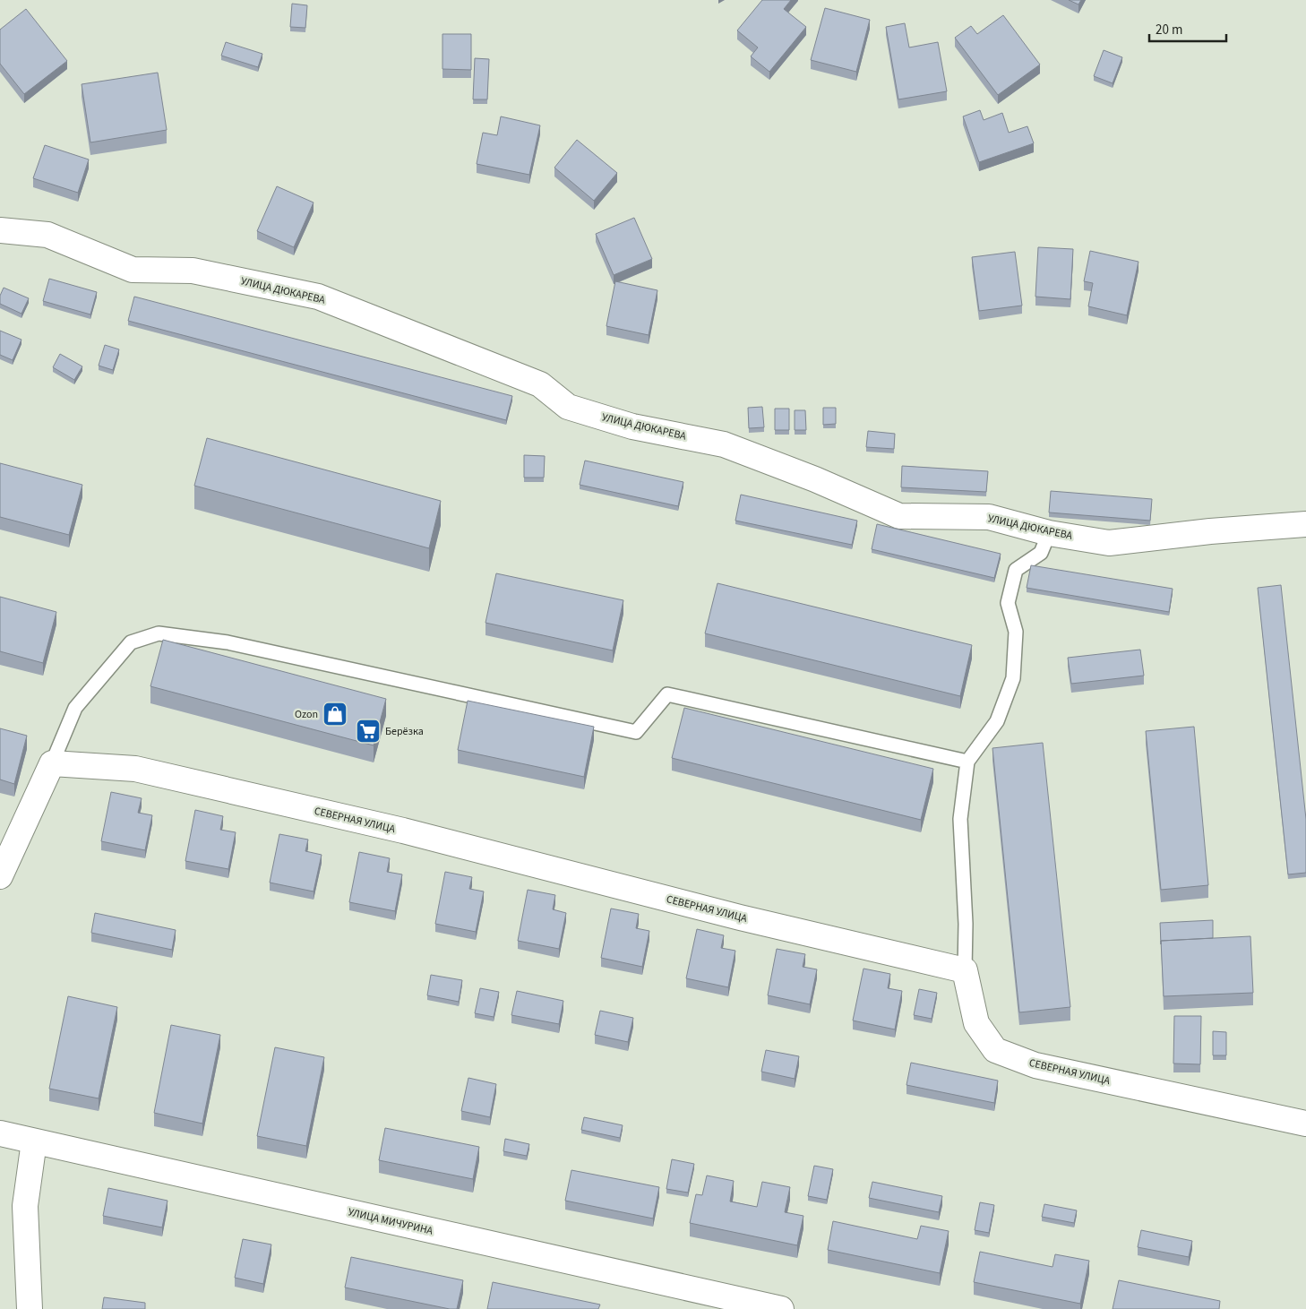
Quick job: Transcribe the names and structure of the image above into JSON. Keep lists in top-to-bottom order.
{
  "streets": {
    "street": ["УЛИЦА ДЮКАРЕВА", "СЕВЕРНАЯ УЛИЦА", "УЛИЦА МИЧУРИНА"]
  },
  "places": {
    "shop": ["Ozon"],
    "supermarket": ["Берёзка"]
  },
  "scale_bar": "20 m"
}
